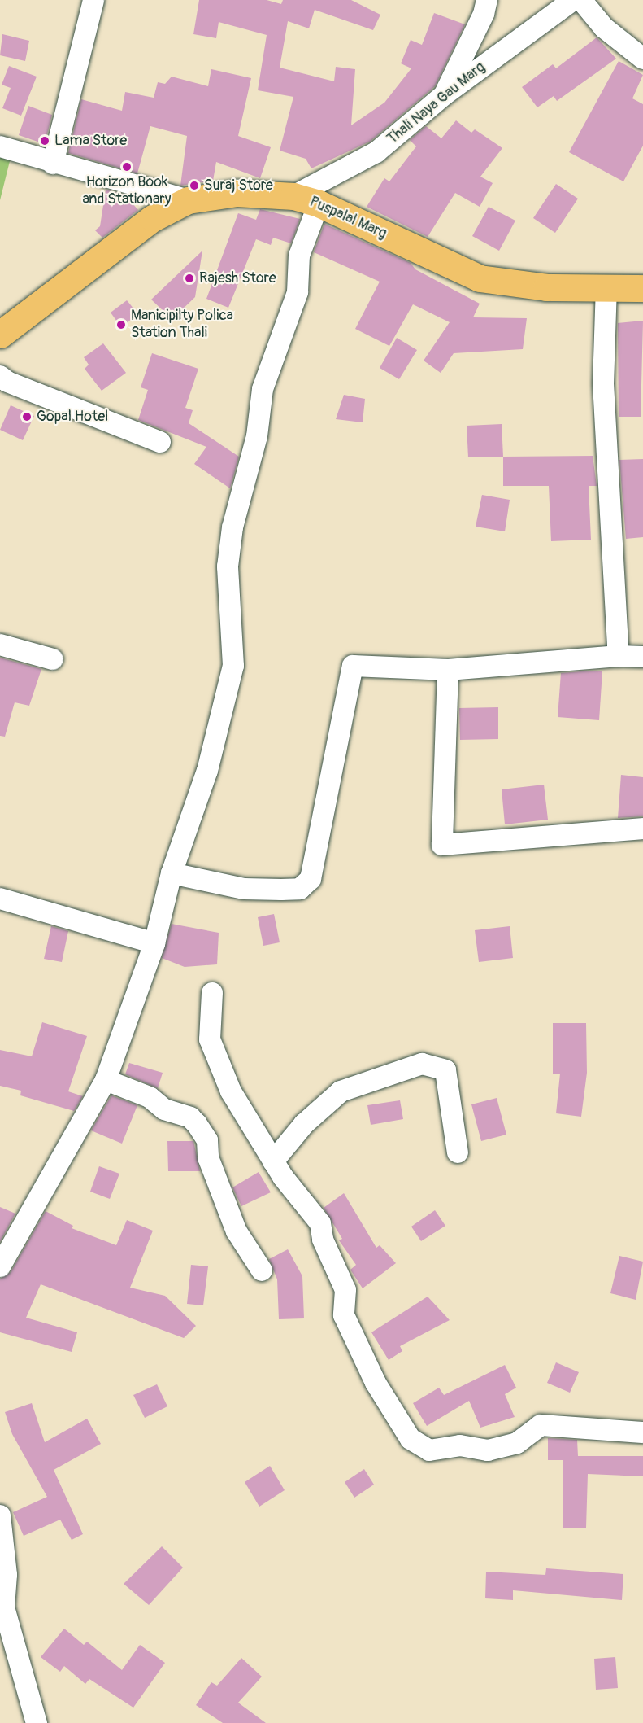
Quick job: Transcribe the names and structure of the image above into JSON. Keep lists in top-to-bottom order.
{
  "streets": {
    "main road": ["Puspalal Marg"],
    "street": ["Thali Naya Gau Marg"]
  },
  "crossings": [
    ["Thali Naya Gau Marg", "Puspalal Marg"]
  ],
  "places": [
    "Lama Store",
    "Horizon Book and Stationary",
    "Suraj Store",
    "Rajesh Store",
    "Manicipilty Polica Station Thali",
    "Gopal Hotel"
  ]
}
